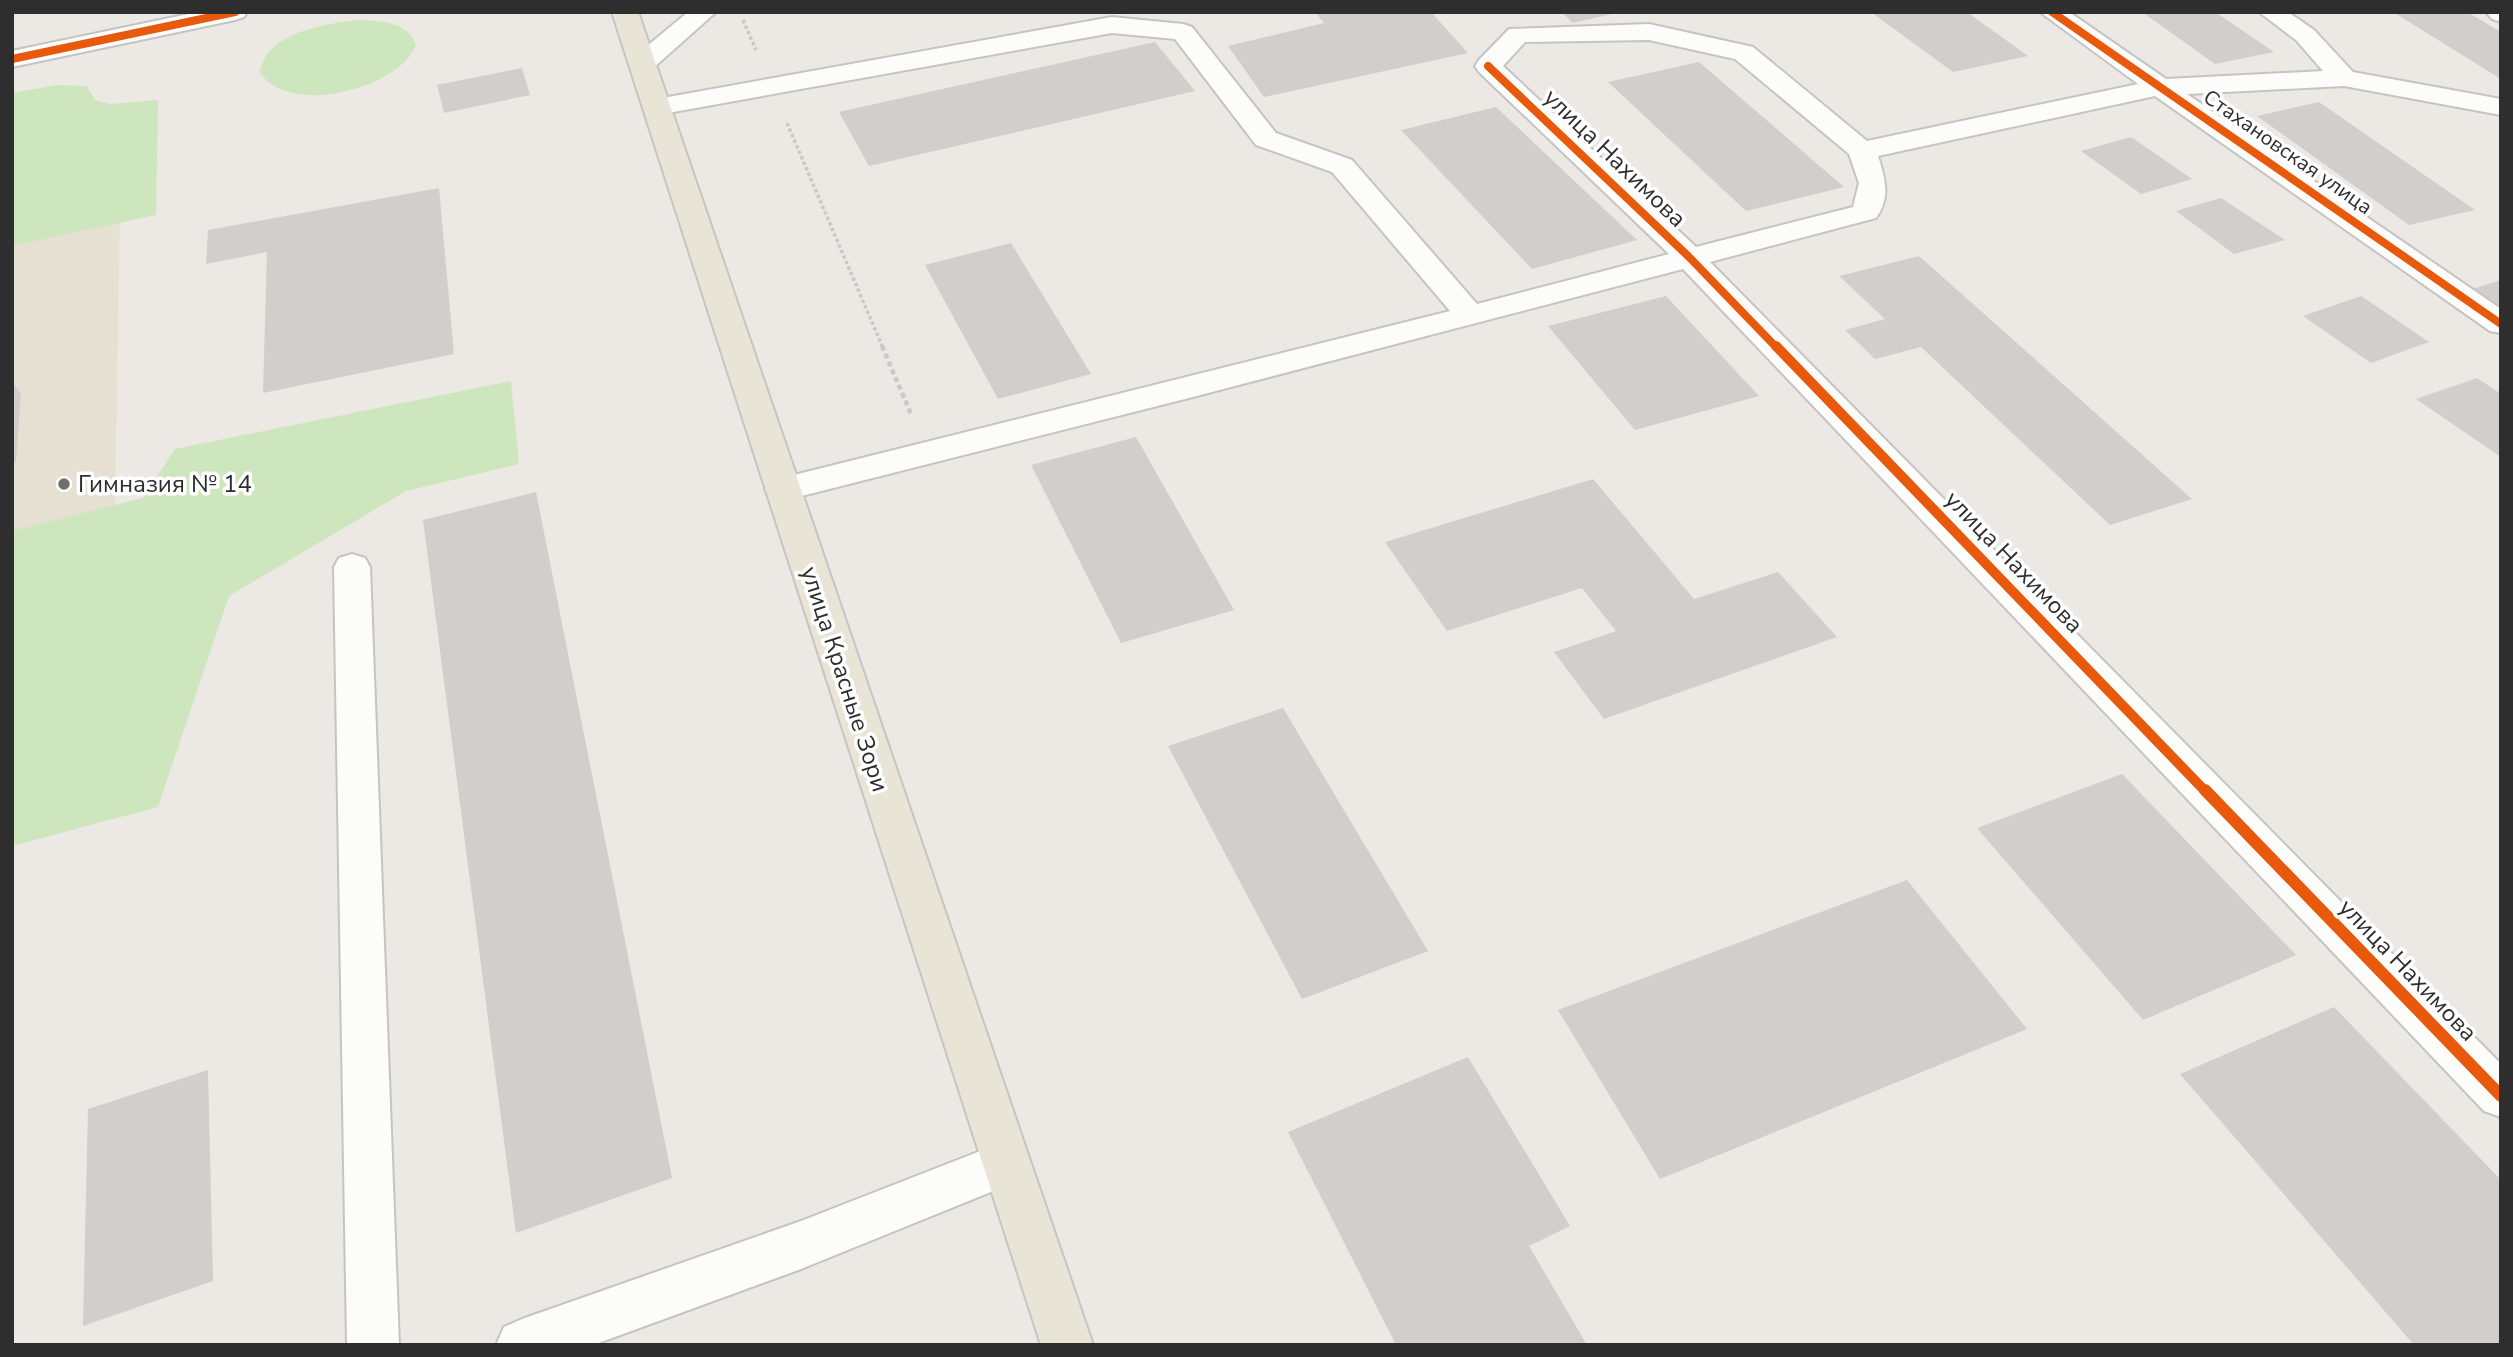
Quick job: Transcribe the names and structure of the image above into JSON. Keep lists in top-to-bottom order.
{
  "streets": {
    "main road": ["улица Красные Зори"],
    "street": ["Стахановская улица", "улица Нахимова"]
  },
  "places": ["Гимназия № 14"]
}
